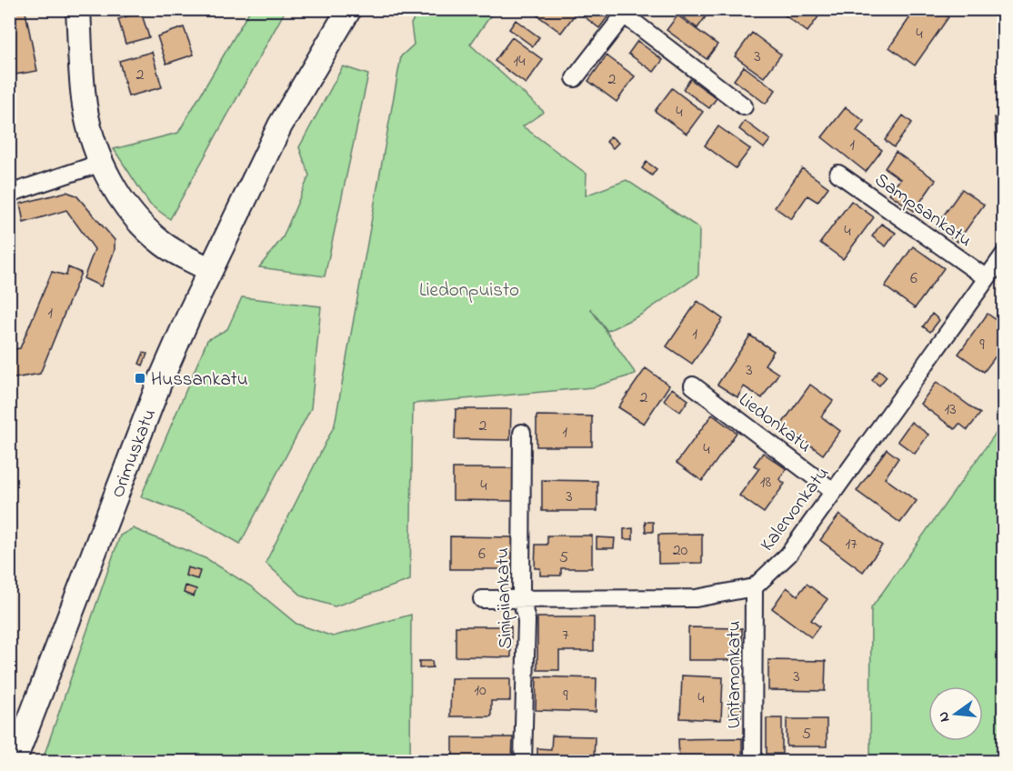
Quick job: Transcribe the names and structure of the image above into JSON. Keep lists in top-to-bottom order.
{
  "streets": {
    "main road": ["Orimuskatu"],
    "street": [
      "Sampsankatu",
      "Liedonkatu",
      "Kalervonkatu",
      "Sinipiiankatu",
      "Untamonkatu"
    ]
  },
  "crossings": [
    ["Sampsankatu", "Kalervonkatu"],
    ["Liedonkatu", "Kalervonkatu"],
    ["Kalervonkatu", "Untamonkatu"]
  ],
  "parks": ["Liedonpuisto"],
  "places": {
    "transit": ["Hussankatu"]
  },
  "house_numbers": [
    "4",
    "3",
    "14",
    "2",
    "2",
    "4",
    "1",
    "4",
    "6",
    "1",
    "1",
    "9",
    "3",
    "2",
    "13",
    "2",
    "1",
    "4",
    "18",
    "4",
    "3",
    "17",
    "20",
    "6",
    "5",
    "7",
    "3",
    "10",
    "9",
    "4",
    "5"
  ],
  "north": "left"
}
